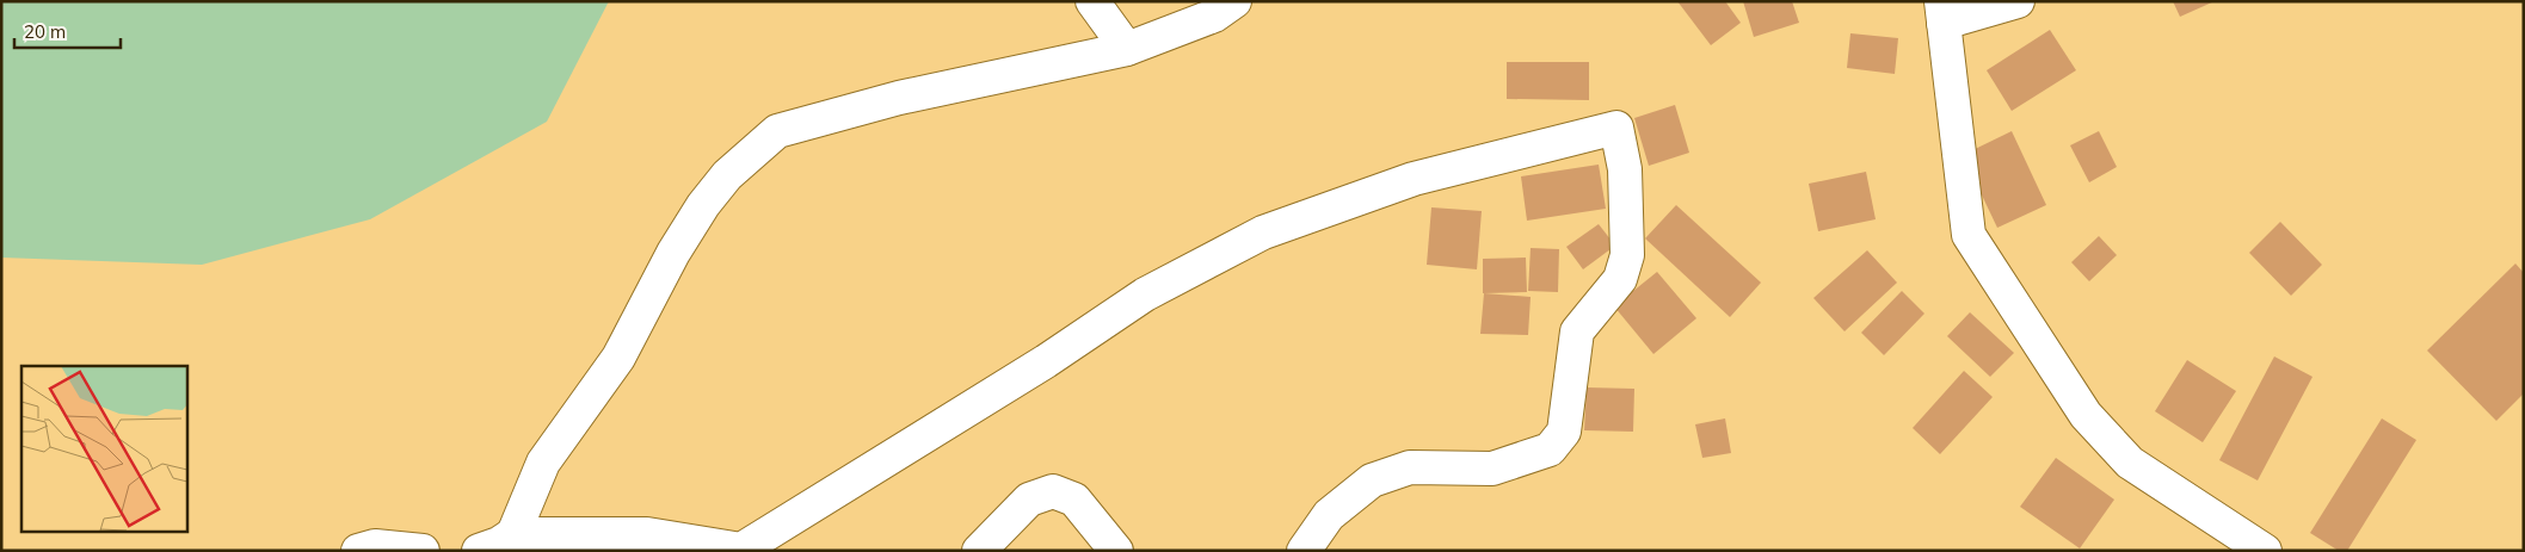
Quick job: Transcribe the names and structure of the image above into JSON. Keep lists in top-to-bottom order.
{
  "scale_bar": "20 m"
}
